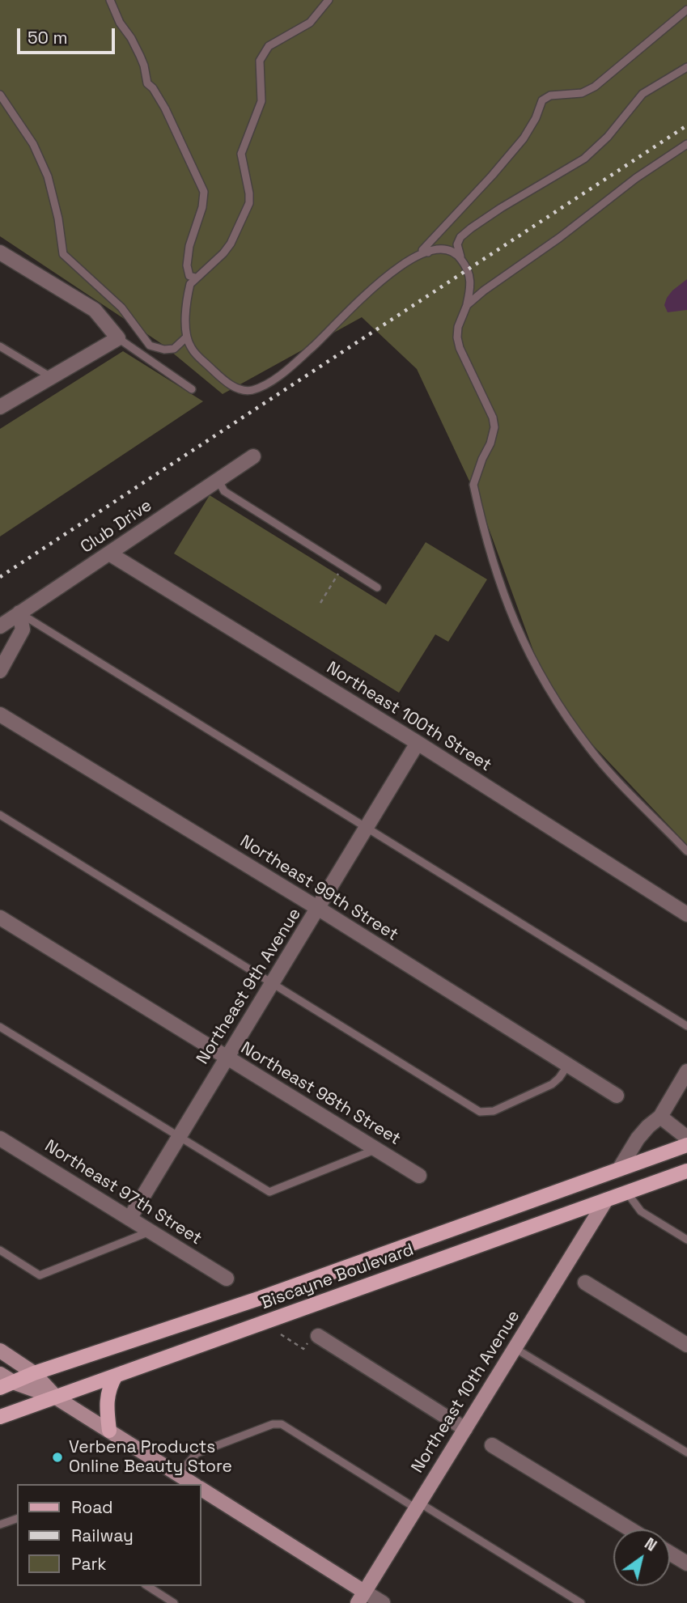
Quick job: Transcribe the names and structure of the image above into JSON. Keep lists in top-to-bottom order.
{
  "streets": {
    "main road": ["Biscayne Boulevard"],
    "street": [
      "Club Drive",
      "Northeast 100th Street",
      "Northeast 99th Street",
      "Northeast 9th Avenue",
      "Northeast 98th Street",
      "Northeast 97th Street",
      "Northeast 10th Avenue"
    ]
  },
  "crossings": [
    ["Club Drive", "Northeast 100th Street"],
    ["Northeast 100th Street", "Northeast 9th Avenue"],
    ["Northeast 99th Street", "Northeast 9th Avenue"],
    ["Northeast 9th Avenue", "Northeast 98th Street"],
    ["Northeast 9th Avenue", "Northeast 97th Street"],
    ["Biscayne Boulevard", "Northeast 10th Avenue"]
  ],
  "places": ["Verbena Products Online Beauty Store"],
  "legend": ["Road", "Railway", "Park"],
  "scale_bar": "50 m",
  "north": "top right"
}
